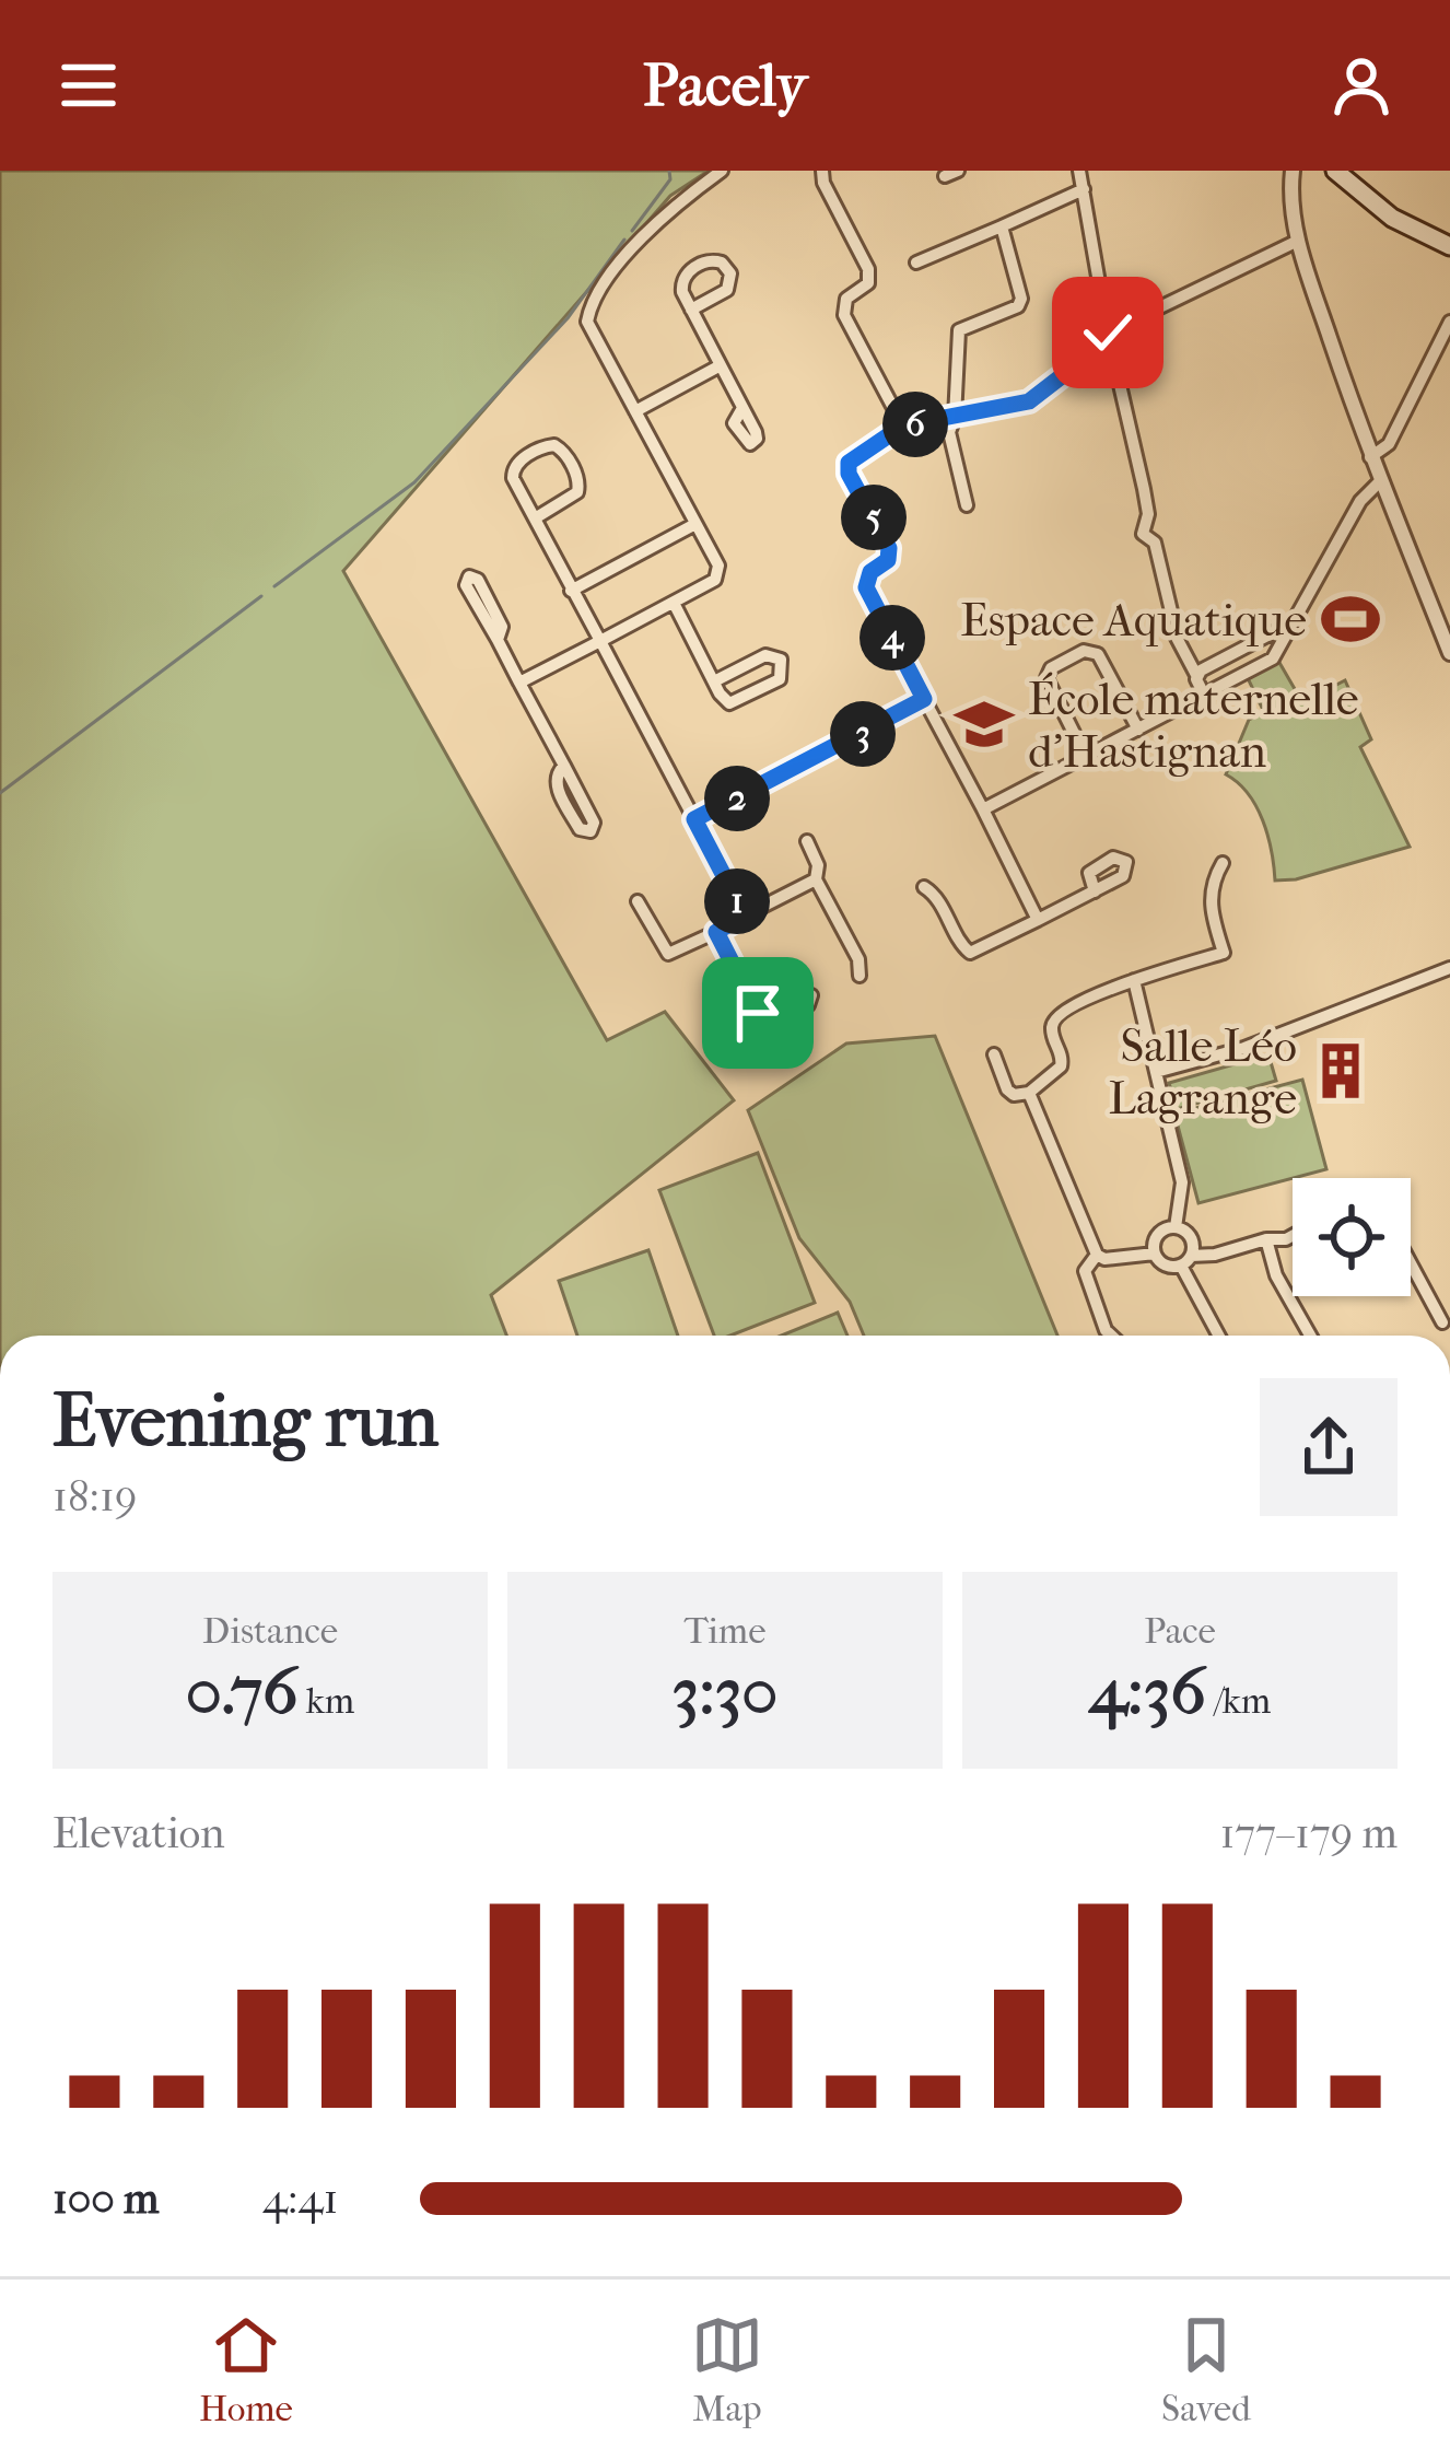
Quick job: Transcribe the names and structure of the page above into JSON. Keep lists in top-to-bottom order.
{
  "places": {
    "sports": ["Espace Aquatique"],
    "school or university": ["École maternelle d'Hastignan"],
    "building": ["Salle Léo Lagrange"]
  },
  "page": {
    "header": "Pacely",
    "pins": [
      "6",
      "5",
      "4",
      "3",
      "2",
      "1"
    ],
    "heading": ["Evening run", "18:19"],
    "stats": [
      ["Distance", "0.76 km"],
      ["Time", "3:30"],
      ["Pace", "4:36 /km"]
    ],
    "chart": ["Elevation", "177–179 m"],
    "list": [
      {
        "name": "100 m",
        "note": "4:41"
      }
    ],
    "tabs": ["Home", "Map", "Saved"]
  }
}
